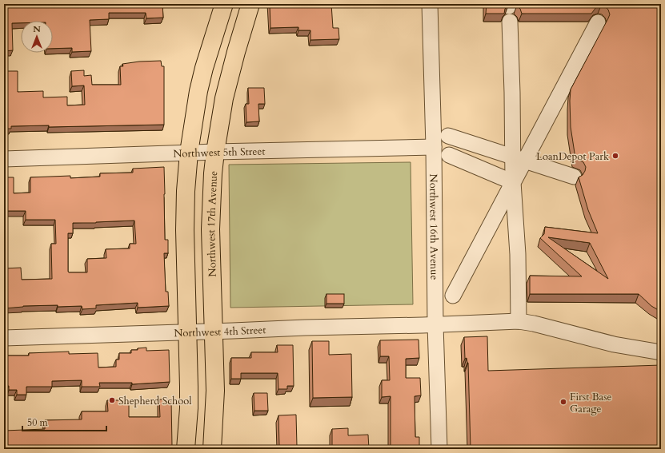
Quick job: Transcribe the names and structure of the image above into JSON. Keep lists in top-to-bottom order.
{
  "streets": {
    "main road": ["Northwest 17th Avenue"],
    "street": ["Northwest 5th Street", "Northwest 16th Avenue", "Northwest 4th Street"]
  },
  "crossings": [
    ["Northwest 5th Street", "Northwest 17th Avenue"],
    ["Northwest 5th Street", "Northwest 16th Avenue"],
    ["Northwest 17th Avenue", "Northwest 4th Street"],
    ["Northwest 16th Avenue", "Northwest 4th Street"]
  ],
  "places": ["LoanDepot Park", "Shepherd School", "First Base Garage"],
  "scale_bar": "50 m",
  "north": "top"
}
